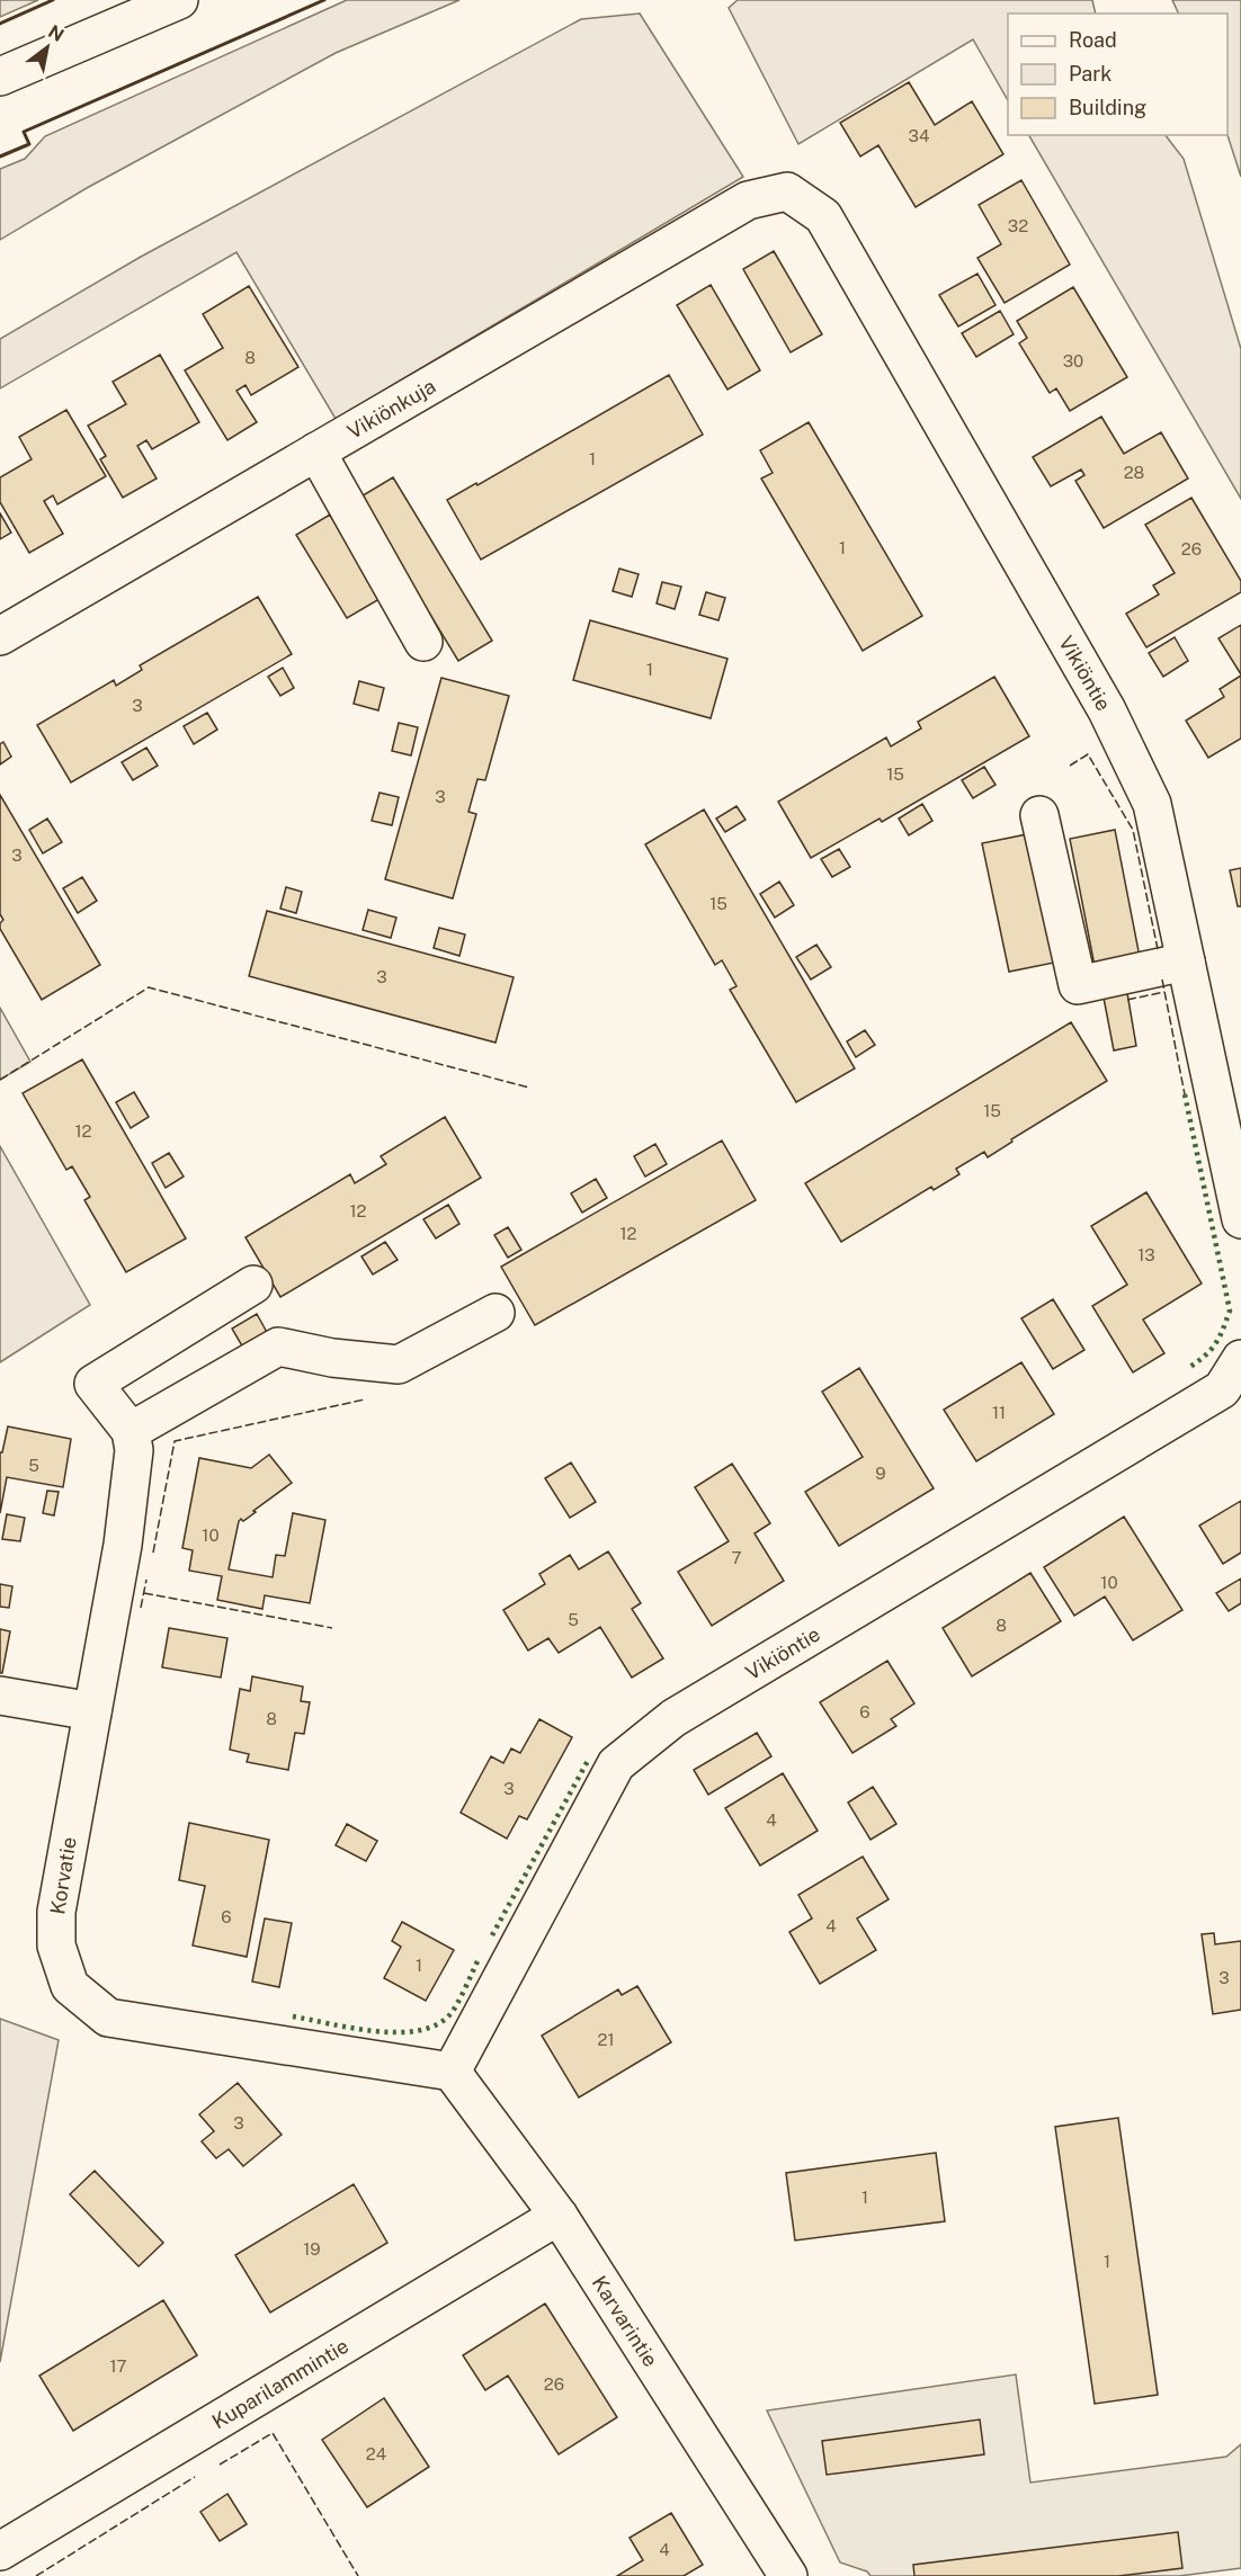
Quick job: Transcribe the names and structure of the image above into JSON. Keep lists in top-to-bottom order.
{
  "streets": {
    "street": [
      "Vikiönkuja",
      "Vikiöntie",
      "Korvatie",
      "Karvarintie",
      "Kuparilammintie"
    ]
  },
  "crossings": [
    ["Vikiönkuja", "Vikiöntie"],
    ["Vikiöntie", "Korvatie"],
    ["Vikiöntie", "Karvarintie"],
    ["Korvatie", "Karvarintie"],
    ["Karvarintie", "Kuparilammintie"]
  ],
  "house_numbers": [
    "34",
    "32",
    "8",
    "30",
    "1",
    "28",
    "1",
    "26",
    "1",
    "3",
    "15",
    "3",
    "3",
    "15",
    "3",
    "15",
    "12",
    "12",
    "12",
    "13",
    "11",
    "5",
    "9",
    "10",
    "7",
    "10",
    "5",
    "8",
    "6",
    "8",
    "3",
    "4",
    "6",
    "4",
    "1",
    "3",
    "21",
    "3",
    "1",
    "19",
    "1",
    "17",
    "26",
    "24",
    "4"
  ],
  "legend": ["Road", "Park", "Building"],
  "north": "top right"
}
